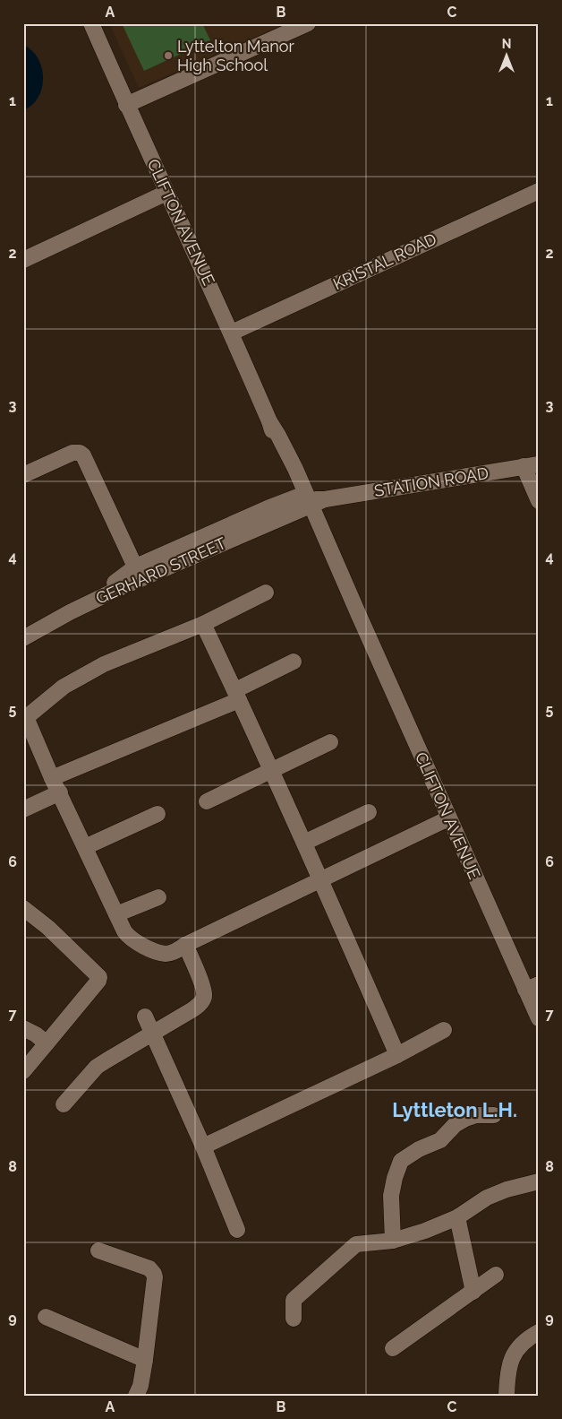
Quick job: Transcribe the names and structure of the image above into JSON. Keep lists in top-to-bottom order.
{
  "streets": {
    "street": [
      "CLIFTON AVENUE",
      "KRISTAL ROAD",
      "STATION ROAD",
      "GERHARD STREET"
    ]
  },
  "crossings": [
    ["CLIFTON AVENUE", "KRISTAL ROAD"],
    ["CLIFTON AVENUE", "STATION ROAD"],
    ["CLIFTON AVENUE", "GERHARD STREET"],
    ["STATION ROAD", "GERHARD STREET"]
  ],
  "districts": ["Lyttleton L.H."],
  "places": ["Lyttelton Manor High School"],
  "north": "top",
  "grid": {
    "columns": ["A", "B", "C"],
    "rows": [
      "1",
      "2",
      "3",
      "4",
      "5",
      "6",
      "7",
      "8",
      "9"
    ]
  }
}
